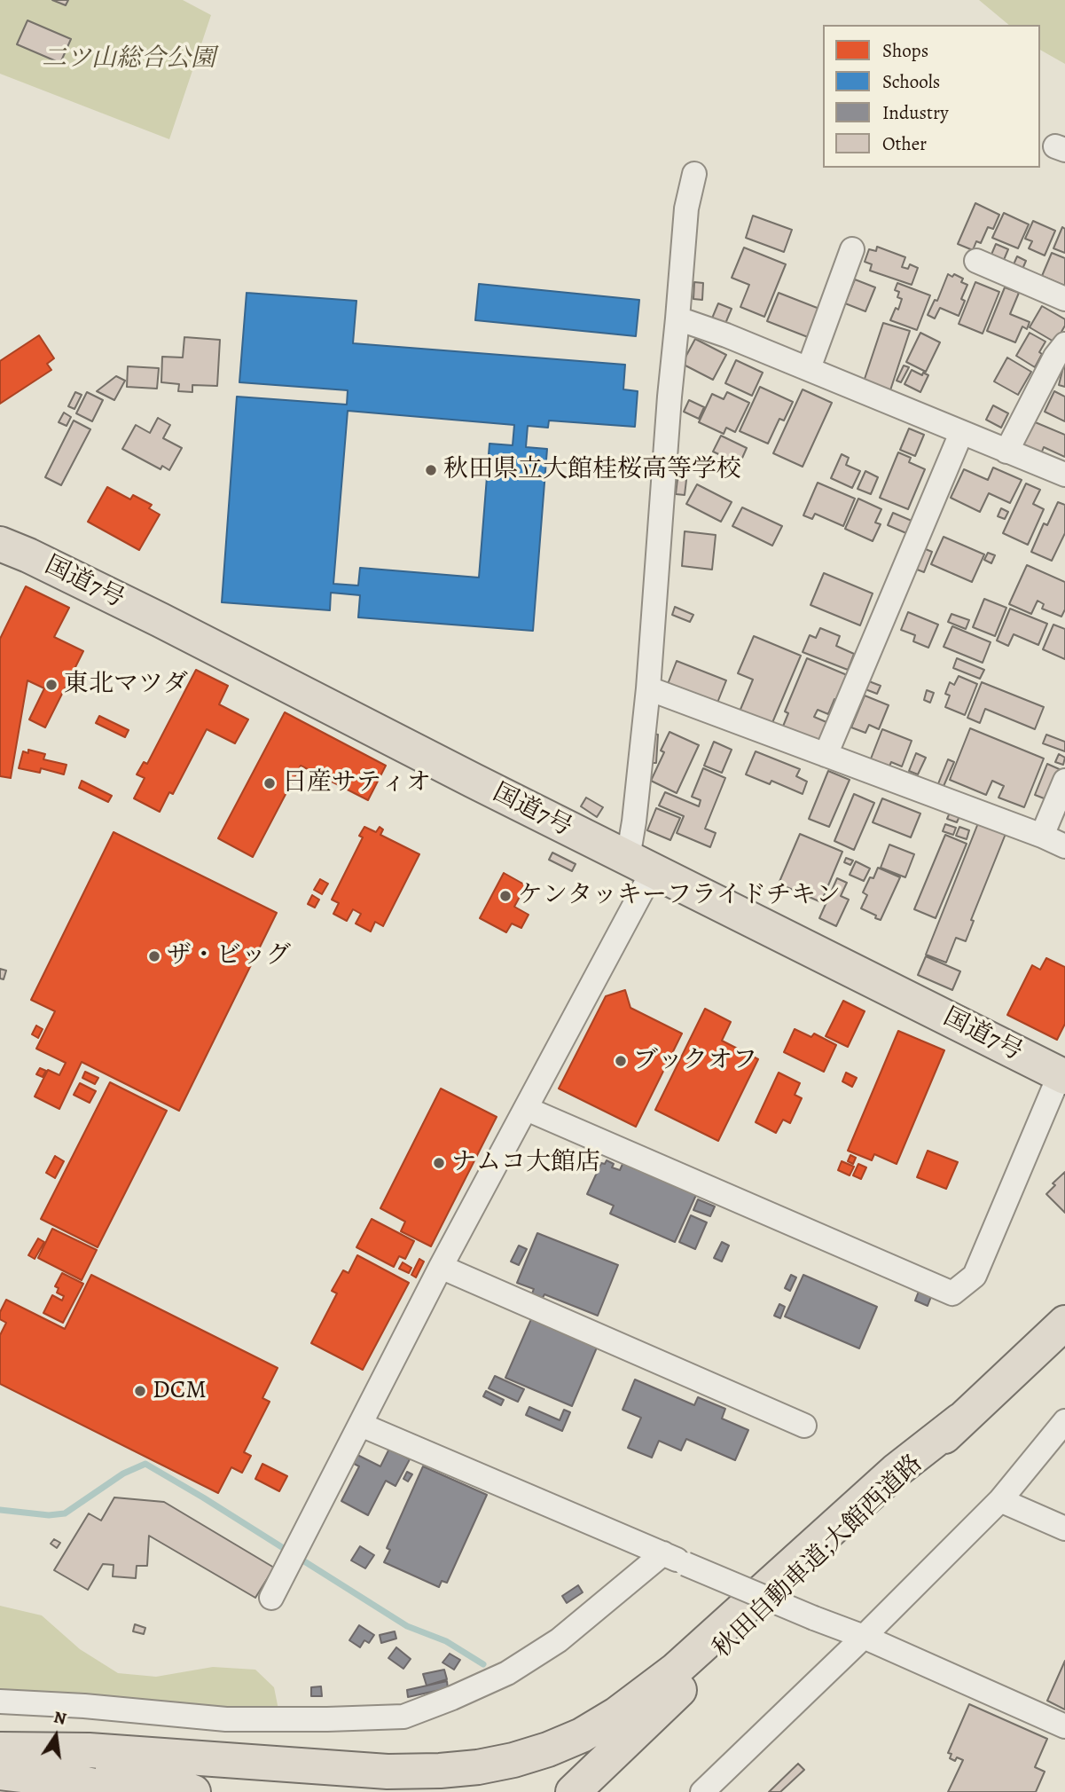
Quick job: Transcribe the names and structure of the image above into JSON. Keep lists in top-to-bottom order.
{
  "streets": {
    "highway": ["国道7号", "秋田自動車道;大館西道路"]
  },
  "parks": ["二ツ山総合公園"],
  "places": [
    "秋田県立大館桂桜高等学校",
    "東北マツダ",
    "日産サティオ",
    "ケンタッキーフライドチキン",
    "ザ・ビッグ",
    "ブックオフ",
    "ナムコ大館店",
    "DCM"
  ],
  "legend": [
    "Shops",
    "Schools",
    "Industry",
    "Other"
  ],
  "north": "top"
}
